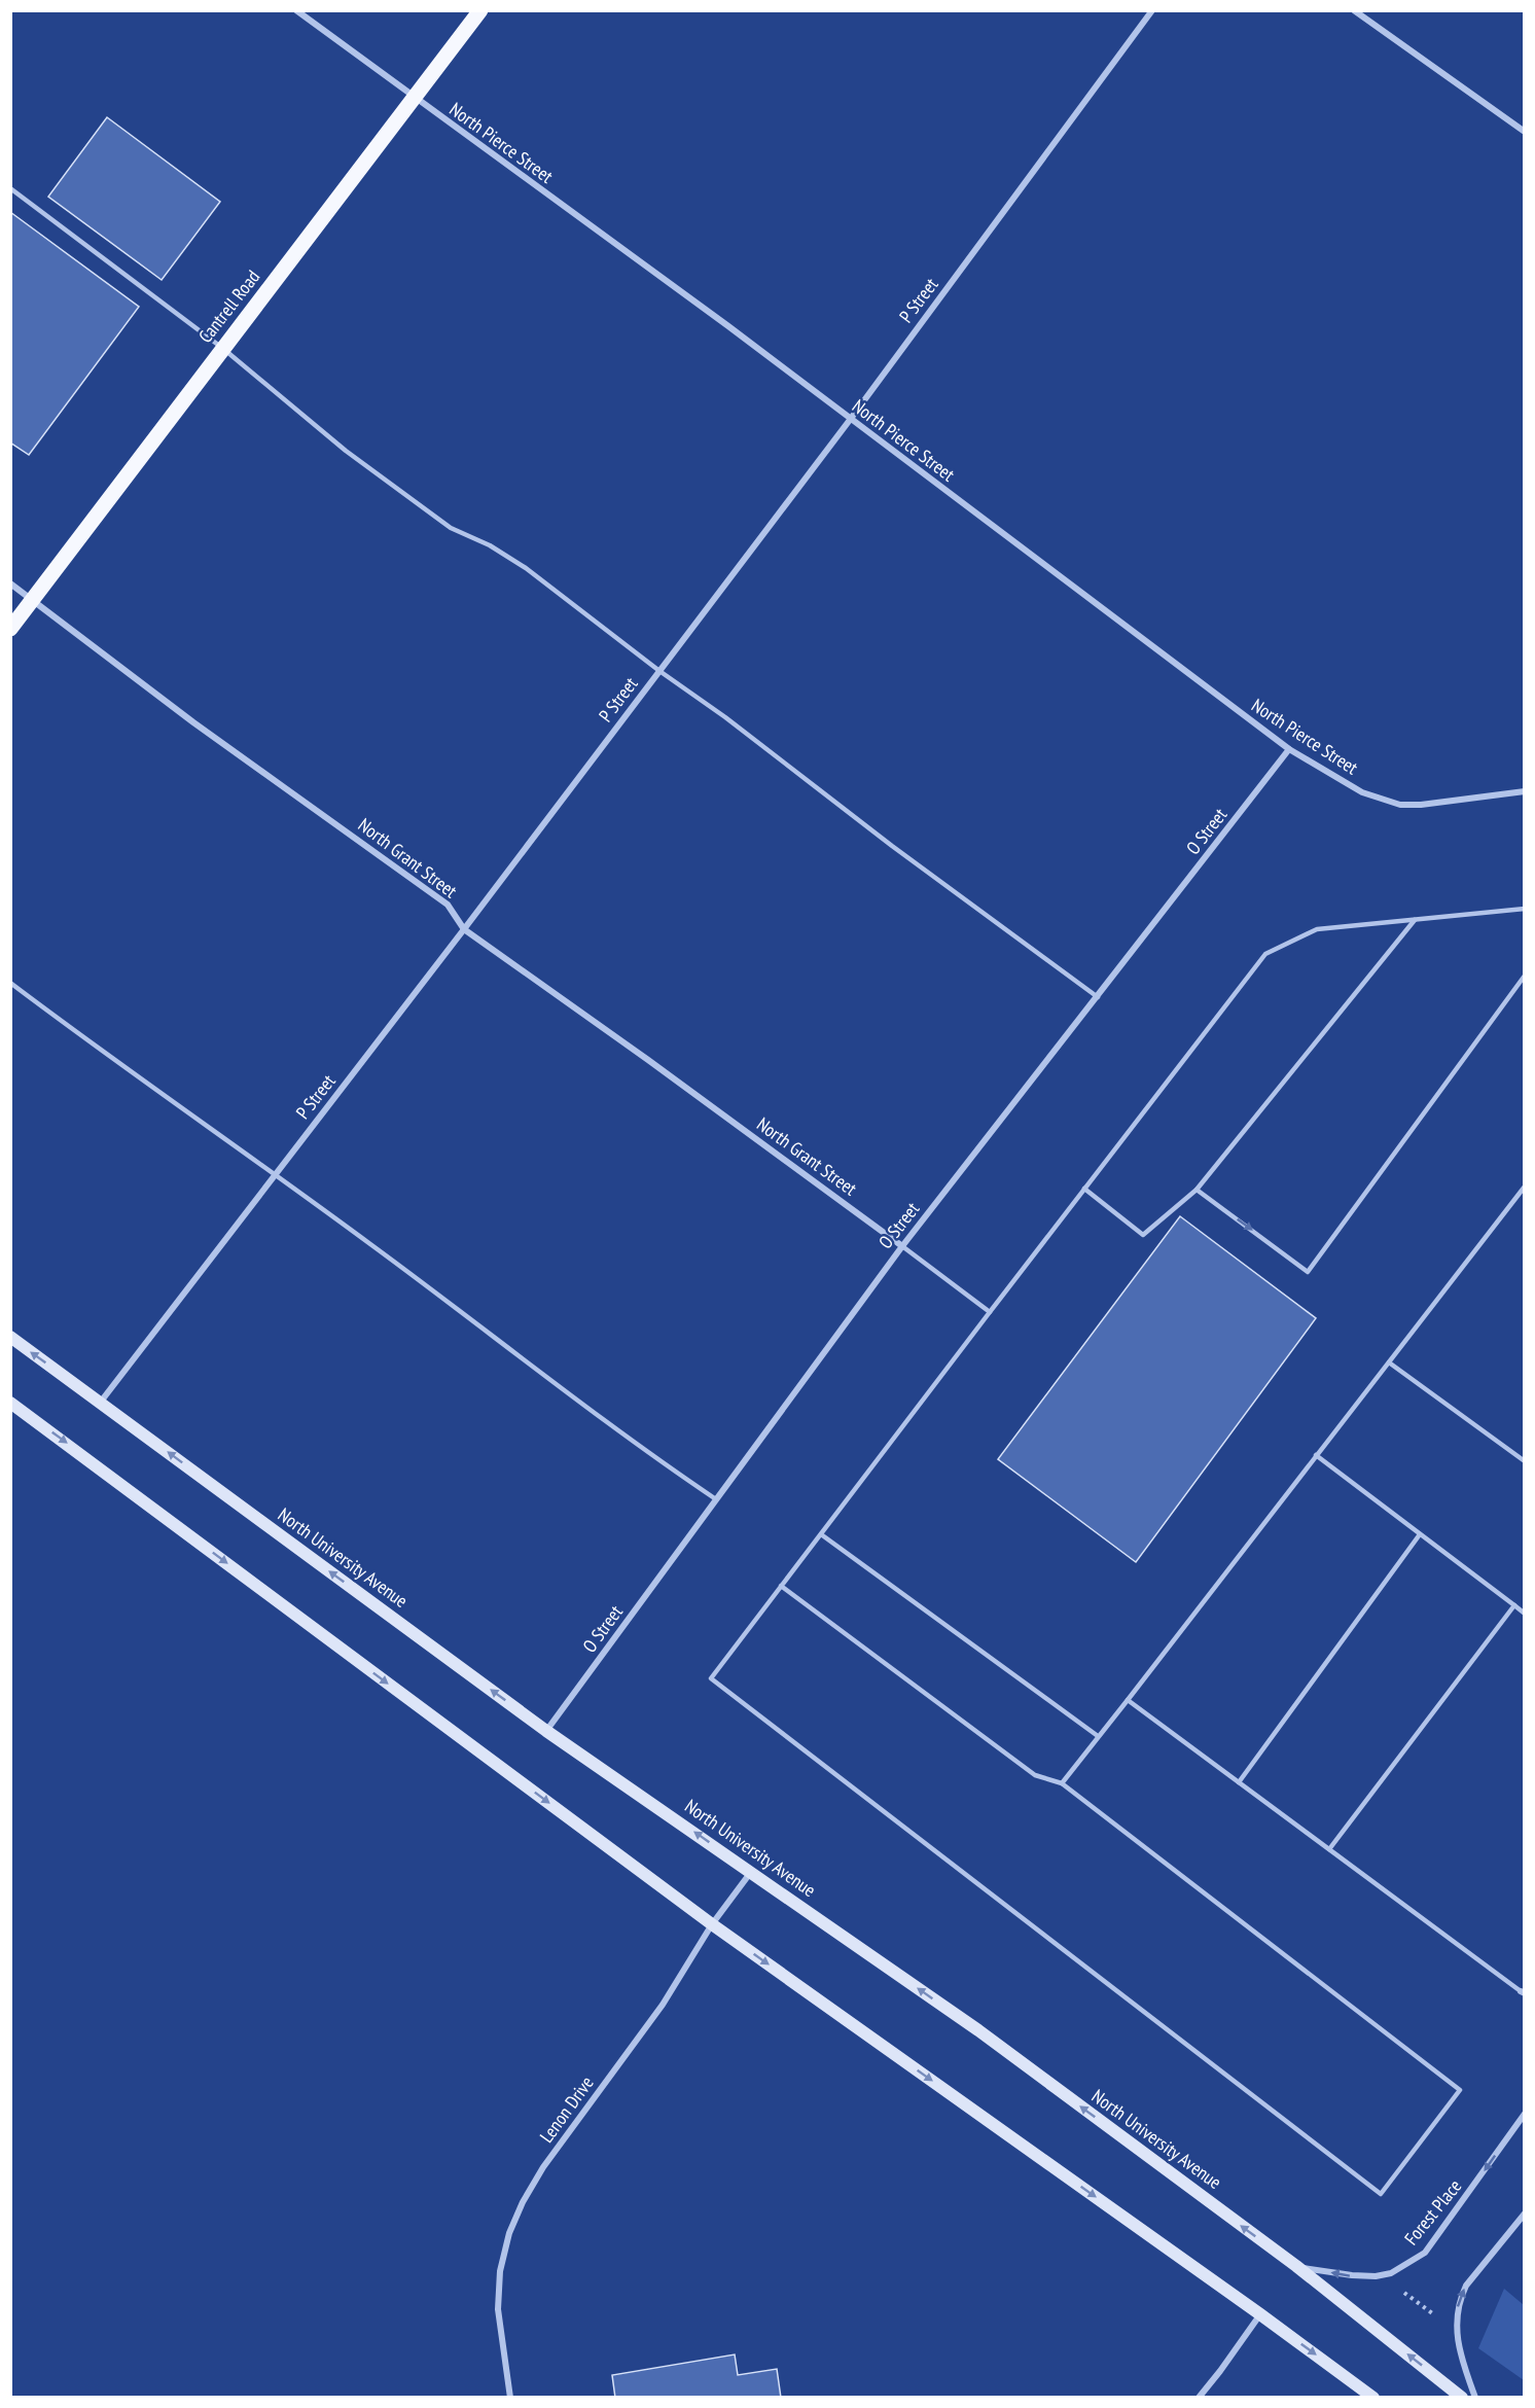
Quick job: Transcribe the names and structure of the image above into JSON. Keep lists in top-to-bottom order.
{
  "streets": {
    "main road": ["Cantrell Road", "North University Avenue"],
    "street": [
      "North Pierce Street",
      "P Street",
      "O Street",
      "North Grant Street",
      "Lenon Drive",
      "Forest Place"
    ]
  },
  "crossings": [
    ["North Pierce Street", "P Street"],
    ["North Pierce Street", "Cantrell Road"],
    ["North Pierce Street", "O Street"],
    ["P Street", "North Grant Street"],
    ["P Street", "North University Avenue"],
    ["Cantrell Road", "North Grant Street"],
    ["O Street", "North Grant Street"],
    ["O Street", "North University Avenue"],
    ["North University Avenue", "Lenon Drive"],
    ["North University Avenue", "Forest Place"]
  ],
  "one_way": ["Forest Place"]
}
